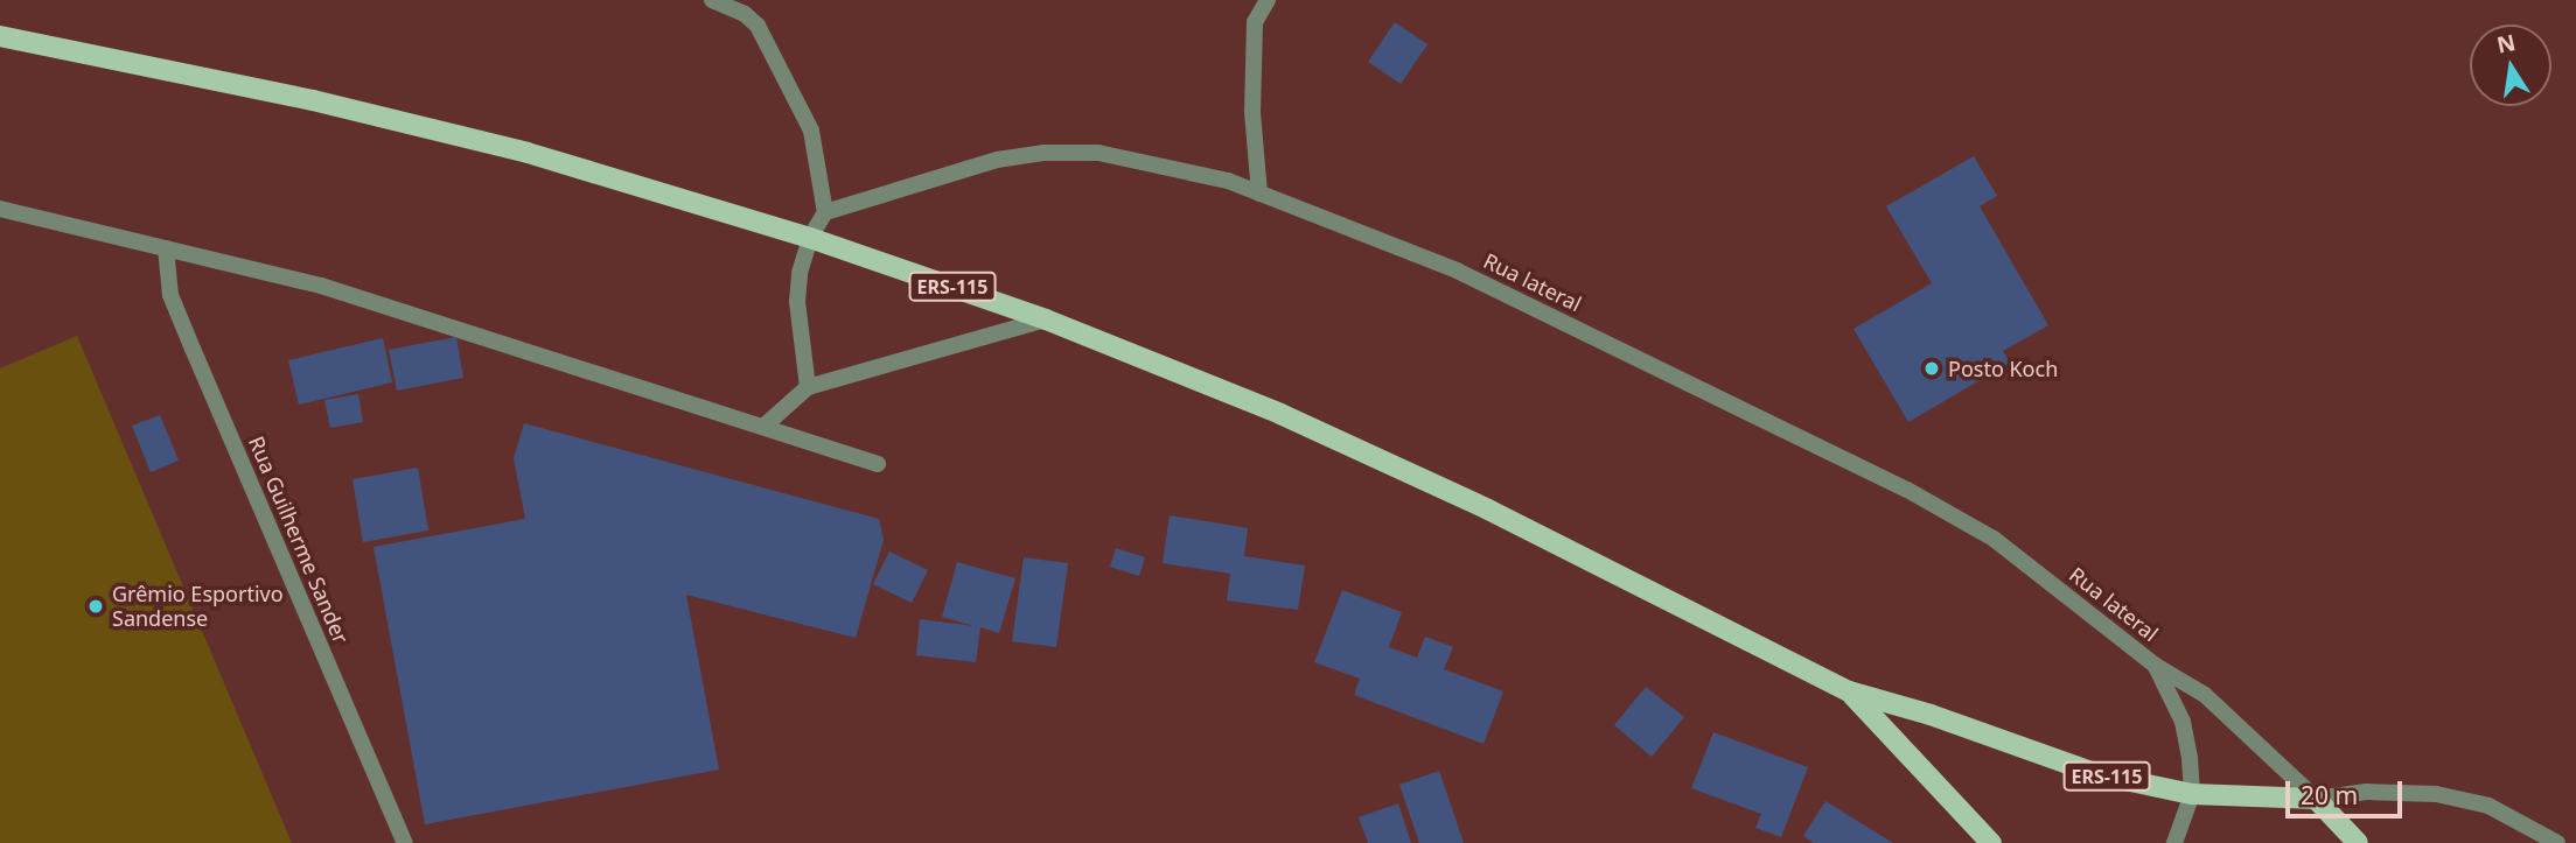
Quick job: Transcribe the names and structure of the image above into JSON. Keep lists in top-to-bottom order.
{
  "streets": {
    "main road": ["ERS-115"],
    "street": ["Rua lateral", "Rua Guilherme Sander"]
  },
  "crossings": [
    ["Rua lateral", "ERS-115"]
  ],
  "places": ["Posto Koch", "Grêmio Esportivo Sandense"],
  "scale_bar": "20 m",
  "north": "top"
}
